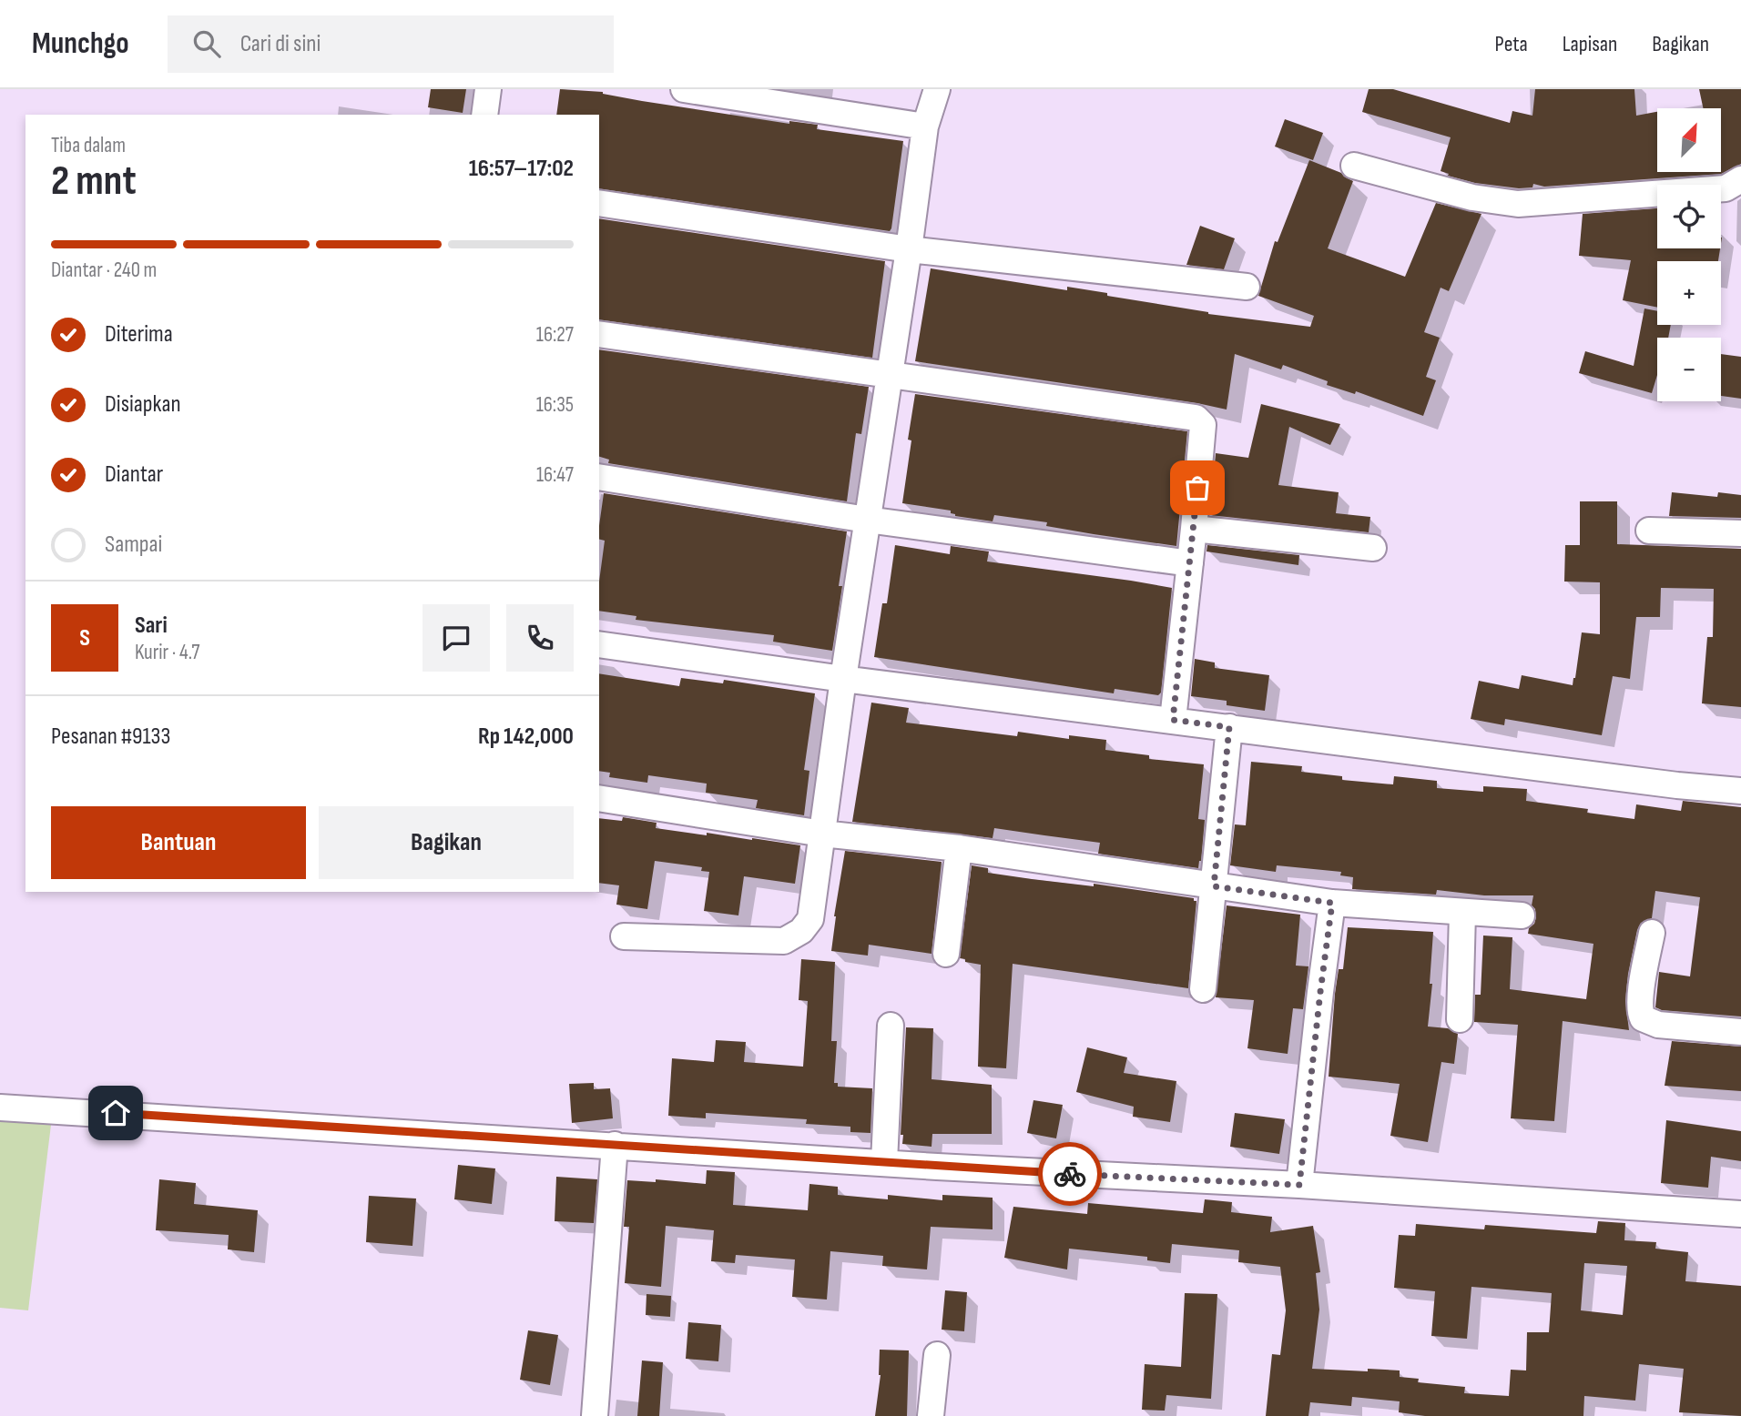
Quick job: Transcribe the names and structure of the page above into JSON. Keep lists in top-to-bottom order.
{
  "north": "top right",
  "page": {
    "header": "Munchgo",
    "search": "Cari di sini",
    "nav": ["Peta", "Lapisan", "Bagikan"],
    "map_buttons": ["+", "−"],
    "heading": ["2 mnt", "Tiba dalam", "16:57–17:02"],
    "panel": [
      "Sari",
      "Kurir · 4.7",
      "Pesanan #9133",
      "Rp 142,000"
    ],
    "bar": "Diantar · 240 m",
    "list": [
      ["Diterima", "16:27"],
      ["Disiapkan", "16:35"],
      ["Diantar", "16:47"],
      "Sampai"
    ],
    "round": "S",
    "buttons": ["Bantuan", "Bagikan"]
  }
}
